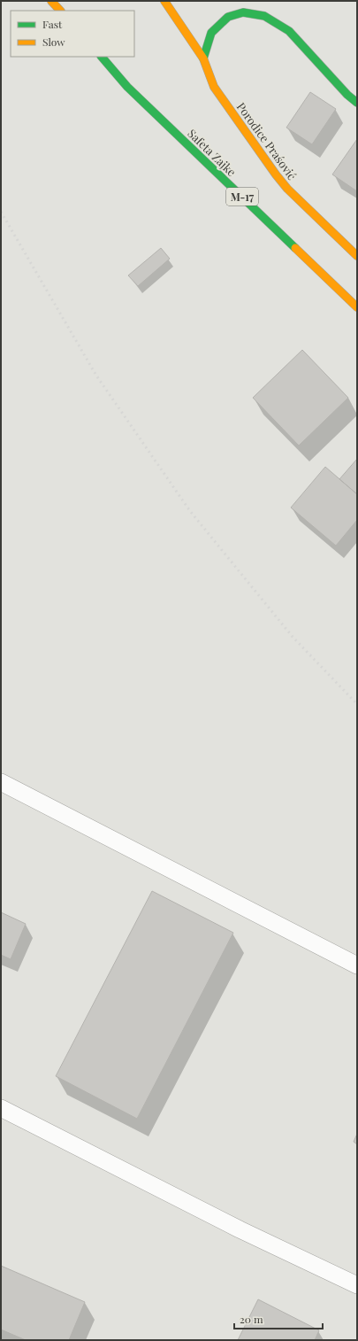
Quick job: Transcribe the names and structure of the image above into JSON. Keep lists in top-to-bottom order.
{
  "streets": {
    "street": ["Porodice Praśović", "Safeta Zajke", "M-17"]
  },
  "legend": ["Fast", "Slow"],
  "scale_bar": "20 m"
}
